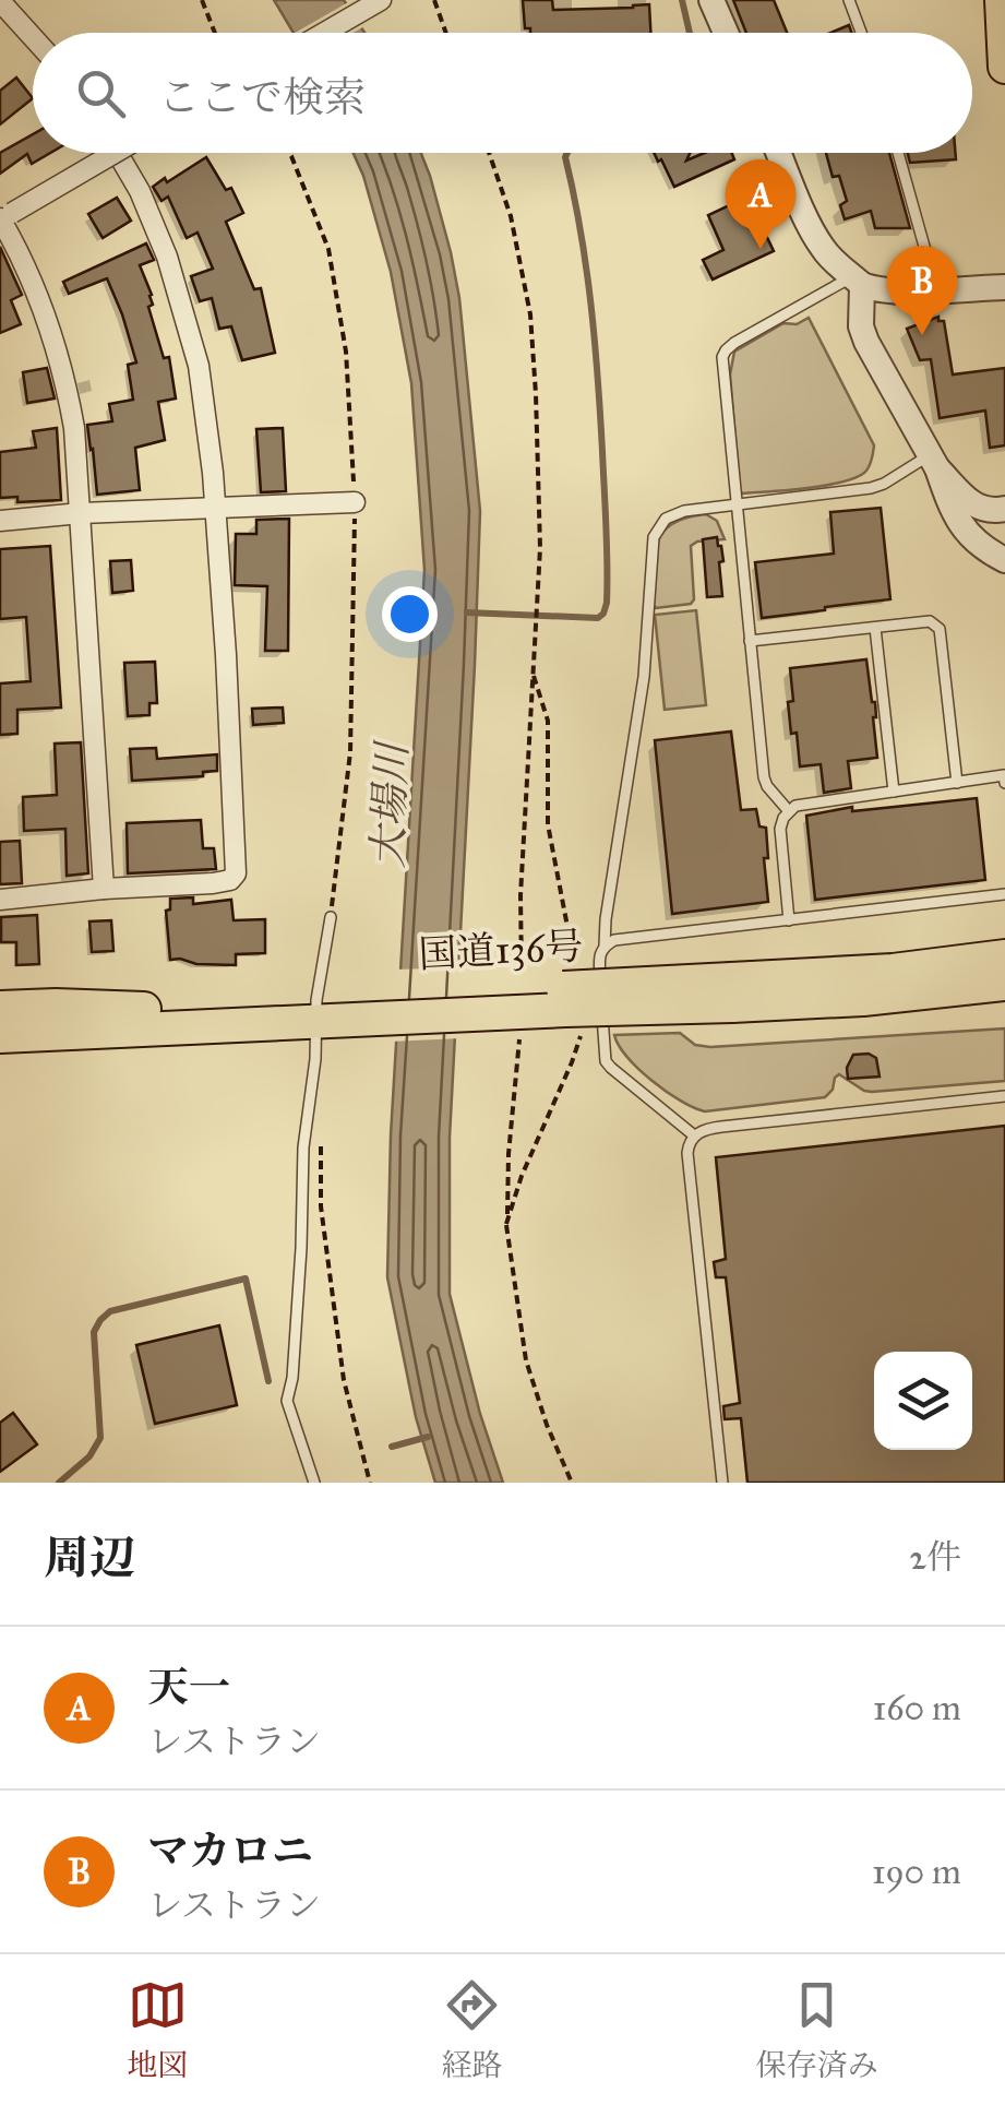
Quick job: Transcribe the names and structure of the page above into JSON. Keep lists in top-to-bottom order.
{
  "streets": {
    "highway": ["国道136号"]
  },
  "water": ["大場川"],
  "page": {
    "search": "ここで検索",
    "pins": ["A", "B"],
    "heading": ["周辺", "2件"],
    "list": [
      {
        "mark": "A",
        "name": "天一",
        "note": "レストラン",
        "value": "160 m"
      },
      {
        "mark": "B",
        "name": "マカロニ",
        "note": "レストラン",
        "value": "190 m"
      }
    ],
    "nav": ["地図", "経路", "保存済み"]
  }
}
